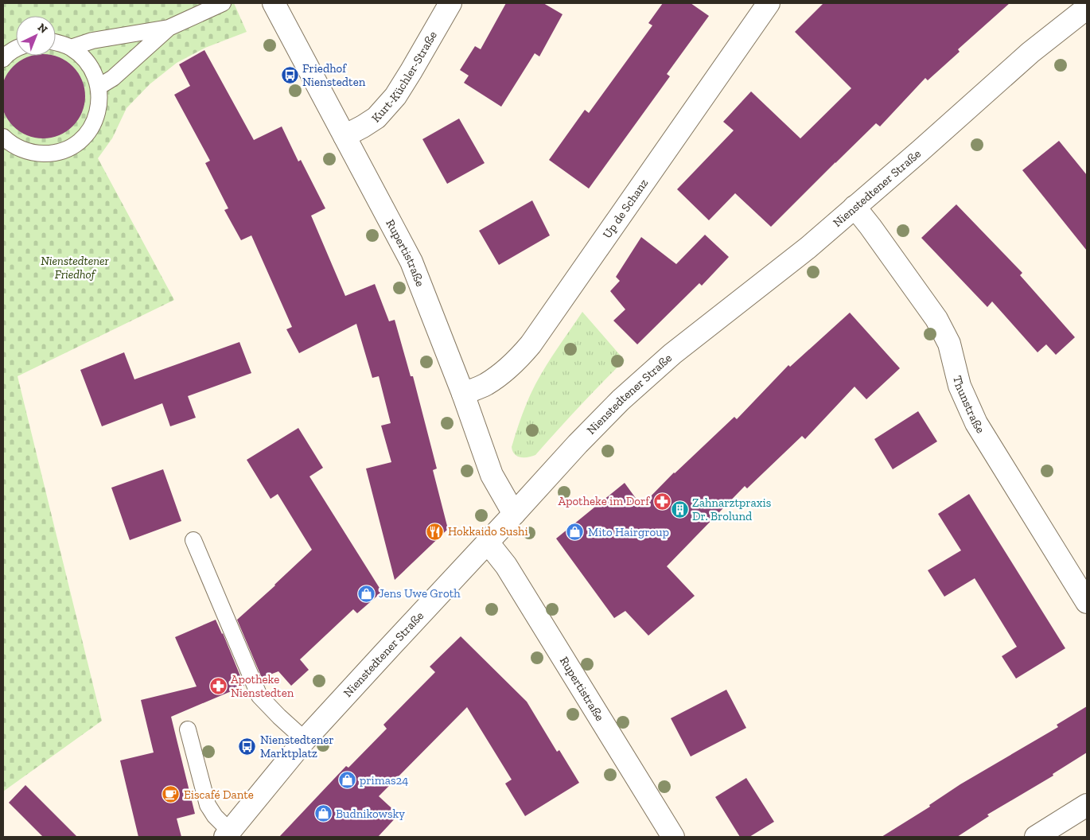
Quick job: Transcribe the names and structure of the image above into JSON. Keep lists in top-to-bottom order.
{
  "streets": {
    "street": [
      "Kurt-Küchler-Straße",
      "Nienstedtener Straße",
      "Up de Schanz",
      "Rupertistraße",
      "Thunstraße"
    ]
  },
  "crossings": [
    ["Kurt-Küchler-Straße", "Rupertistraße"],
    ["Nienstedtener Straße", "Rupertistraße"],
    ["Nienstedtener Straße", "Thunstraße"],
    ["Up de Schanz", "Rupertistraße"]
  ],
  "parks": ["Nienstedtener Friedhof"],
  "places": {
    "bus stop": ["Friedhof Nienstedten", "Nienstedtener Marktplatz"],
    "pharmacy": ["Apotheke im Dorf", "Apotheke Nienstedten"],
    "building": ["Zahnarztpraxis Dr. Brolund"],
    "restaurant": ["Hokkaido Sushi"],
    "shop": [
      "Mito Hairgroup",
      "Jens Uwe Groth",
      "primas24",
      "Budnikowsky"
    ],
    "cafe": ["Eiscafé Dante"]
  },
  "north": "top right"
}
